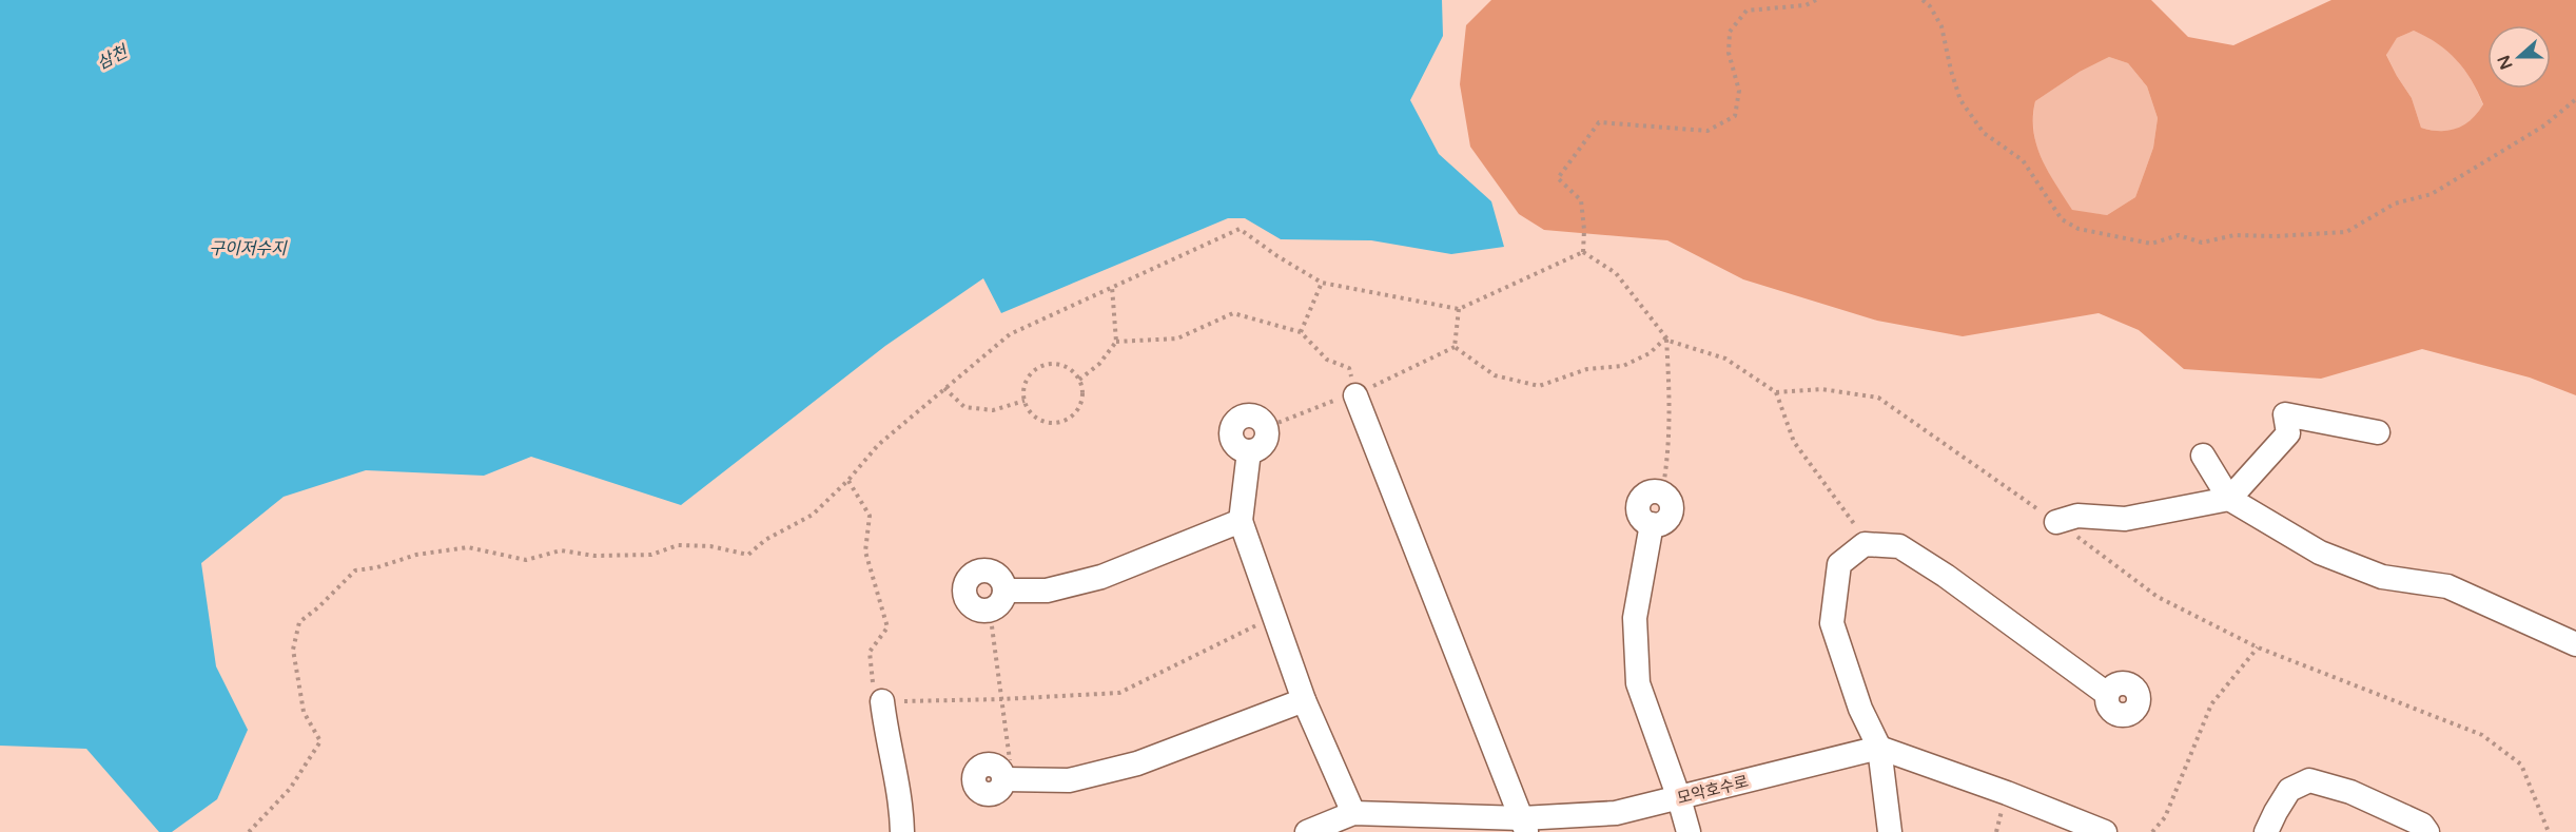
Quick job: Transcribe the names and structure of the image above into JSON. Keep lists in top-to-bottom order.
{
  "streets": {
    "street": ["모악호수로"]
  },
  "water": ["삼천", "구이저수지"],
  "north": "left"
}
